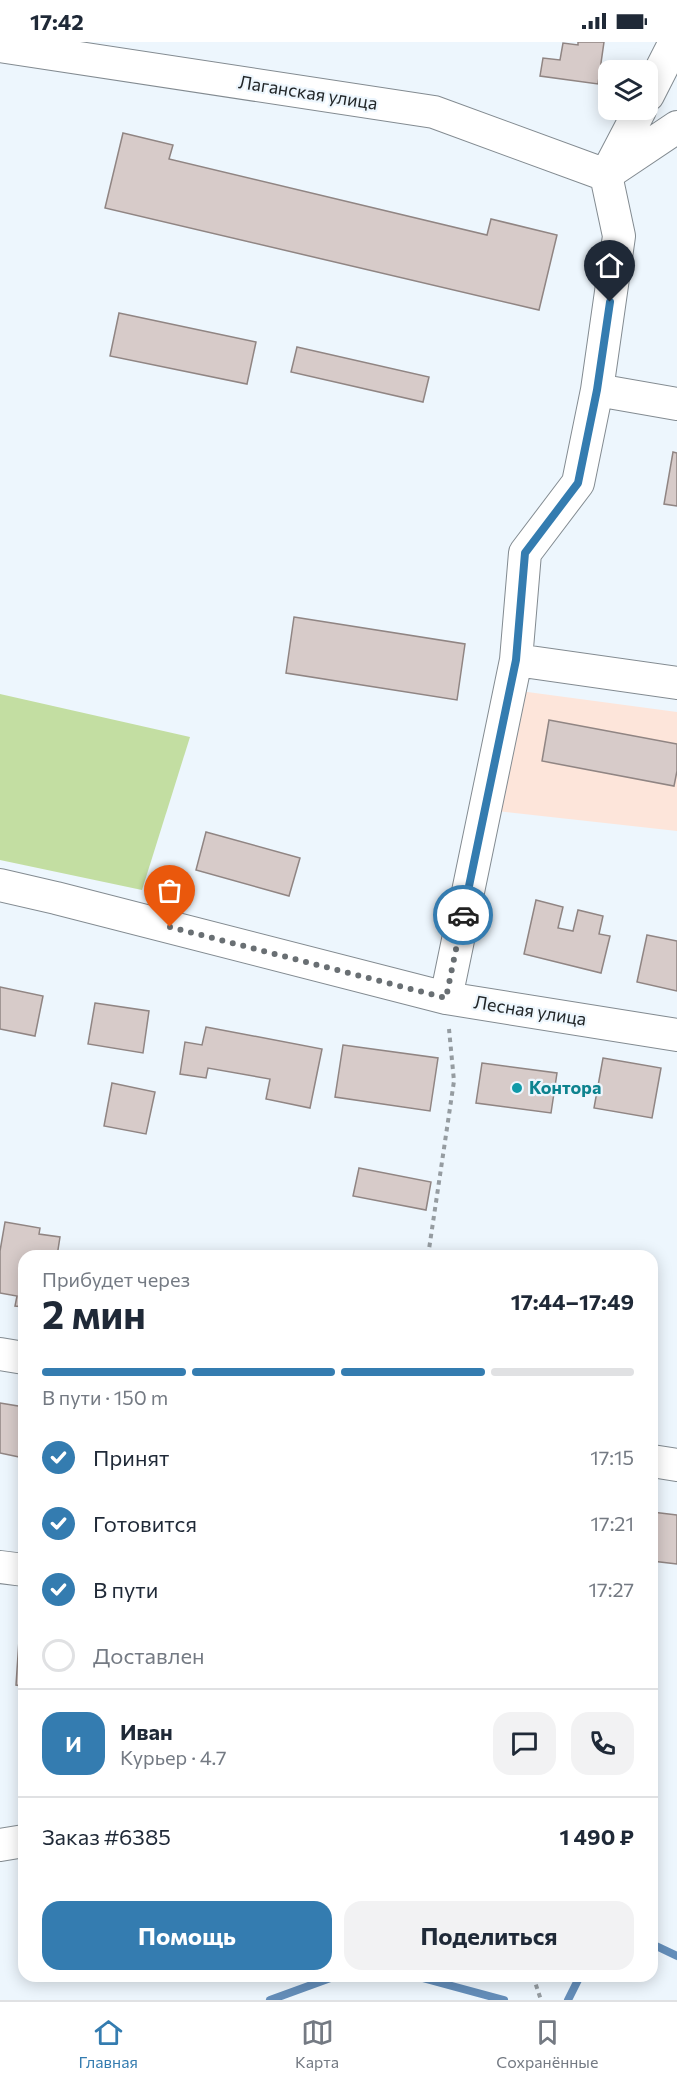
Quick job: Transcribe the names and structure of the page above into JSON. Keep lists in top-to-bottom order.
{
  "streets": {
    "street": ["Лаганская улица", "Лесная улица"]
  },
  "places": ["Контора"],
  "page": {
    "status": "17:42",
    "heading": ["2 мин", "Прибудет через", "17:44–17:49"],
    "panel": [
      "Иван",
      "Курьер · 4.7",
      "Заказ #6385",
      "1 490 ₽"
    ],
    "bar": "В пути · 150 m",
    "list": [
      ["Принят", "17:15"],
      ["Готовится", "17:21"],
      ["В пути", "17:27"],
      "Доставлен"
    ],
    "round": "И",
    "buttons": ["Помощь", "Поделиться"],
    "tabs": ["Главная", "Карта", "Сохранённые"]
  }
}
